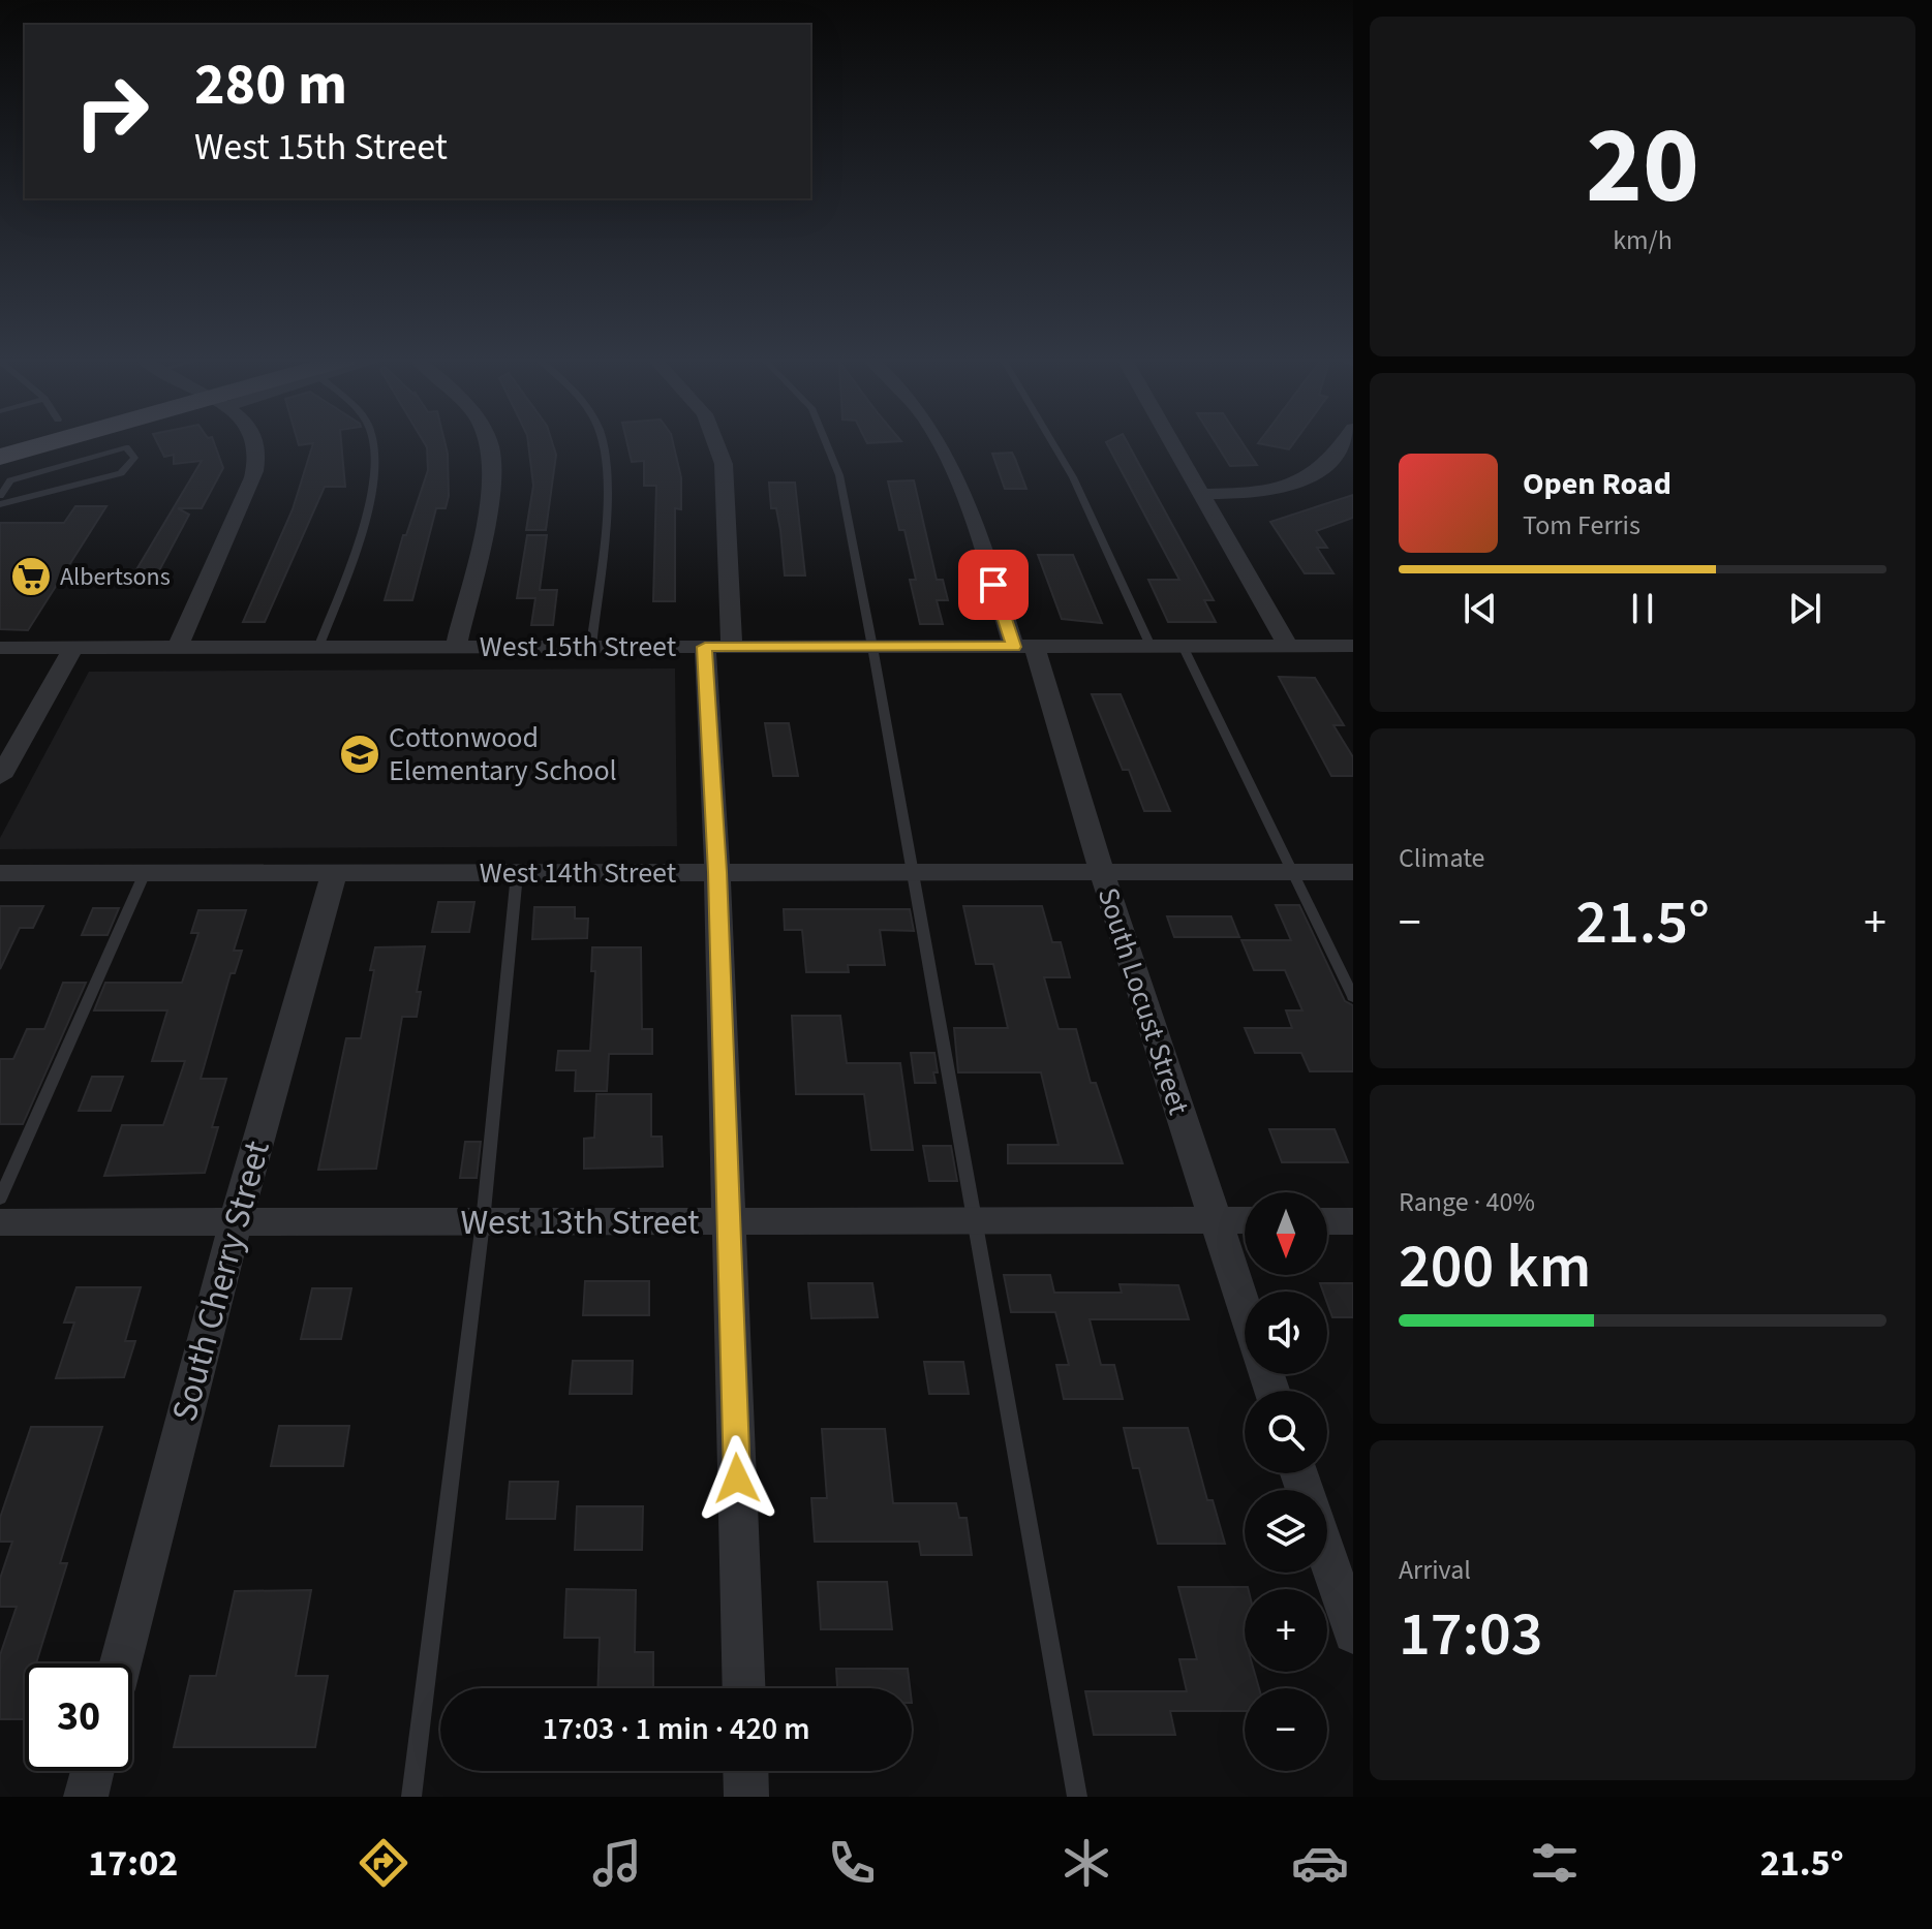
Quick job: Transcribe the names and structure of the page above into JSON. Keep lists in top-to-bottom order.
{
  "streets": {
    "street": [
      "West 15th Street",
      "West 14th Street",
      "South Locust Street",
      "West 13th Street",
      "South Cherry Street"
    ]
  },
  "crossings": [
    ["West 15th Street", "South Locust Street"],
    ["West 14th Street", "South Locust Street"],
    ["West 14th Street", "South Cherry Street"],
    ["South Locust Street", "West 13th Street"],
    ["West 13th Street", "South Cherry Street"]
  ],
  "places": {
    "supermarket": ["Albertsons"],
    "school or university": ["Cottonwood Elementary School"]
  },
  "north": "bottom",
  "page": {
    "tile": [
      ["20", "km/h"],
      "Climate",
      ["Range · 40%", "200 km"],
      ["Arrival", "17:03"]
    ],
    "turn": ["280 m", "West 15th Street"],
    "song": ["Open Road", "Tom Ferris"],
    "heat": ["−", "21.5°", "+"],
    "map_buttons": ["+", "−"],
    "limit": "30",
    "trip": "17:03 · 1 min · 420 m",
    "tabs": ["17:02", "21.5°"]
  }
}
